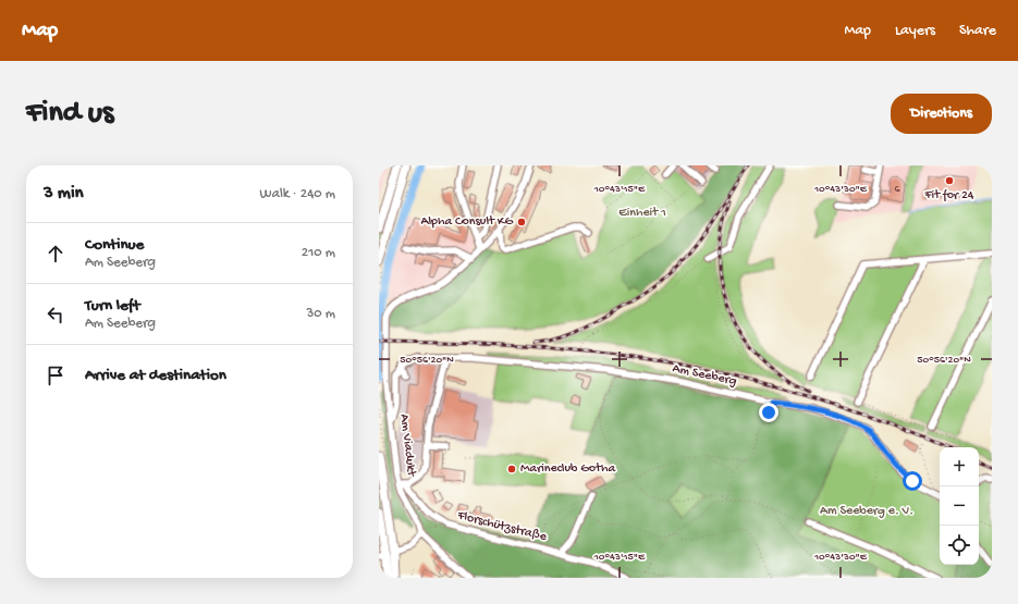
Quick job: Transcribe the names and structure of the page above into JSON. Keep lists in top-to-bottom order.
{
  "streets": {
    "street": ["Am Seeberg", "Am Viadukt", "Florschützstraße"]
  },
  "crossings": [
    ["Am Viadukt", "Florschützstraße"]
  ],
  "parks": ["Einheit 1", "Am Seeberg e. V."],
  "places": ["Fit for 24", "Alpha Consult KG", "Marineclub Gotha"],
  "house_numbers": ["6"],
  "page": {
    "header": "Map",
    "nav": ["Map", "Layers", "Share"],
    "buttons": "Directions",
    "title": "Find us",
    "heading": ["3 min", "Walk · 240 m"],
    "list": [
      ["Continue", "Am Seeberg", "210 m"],
      ["Turn left", "Am Seeberg", "30 m"],
      "Arrive at destination"
    ],
    "map_buttons": ["+", "−"]
  },
  "coordinates": ["10°43'15\"E", "10°43'30\"E", "50°56'20\"N"]
}
